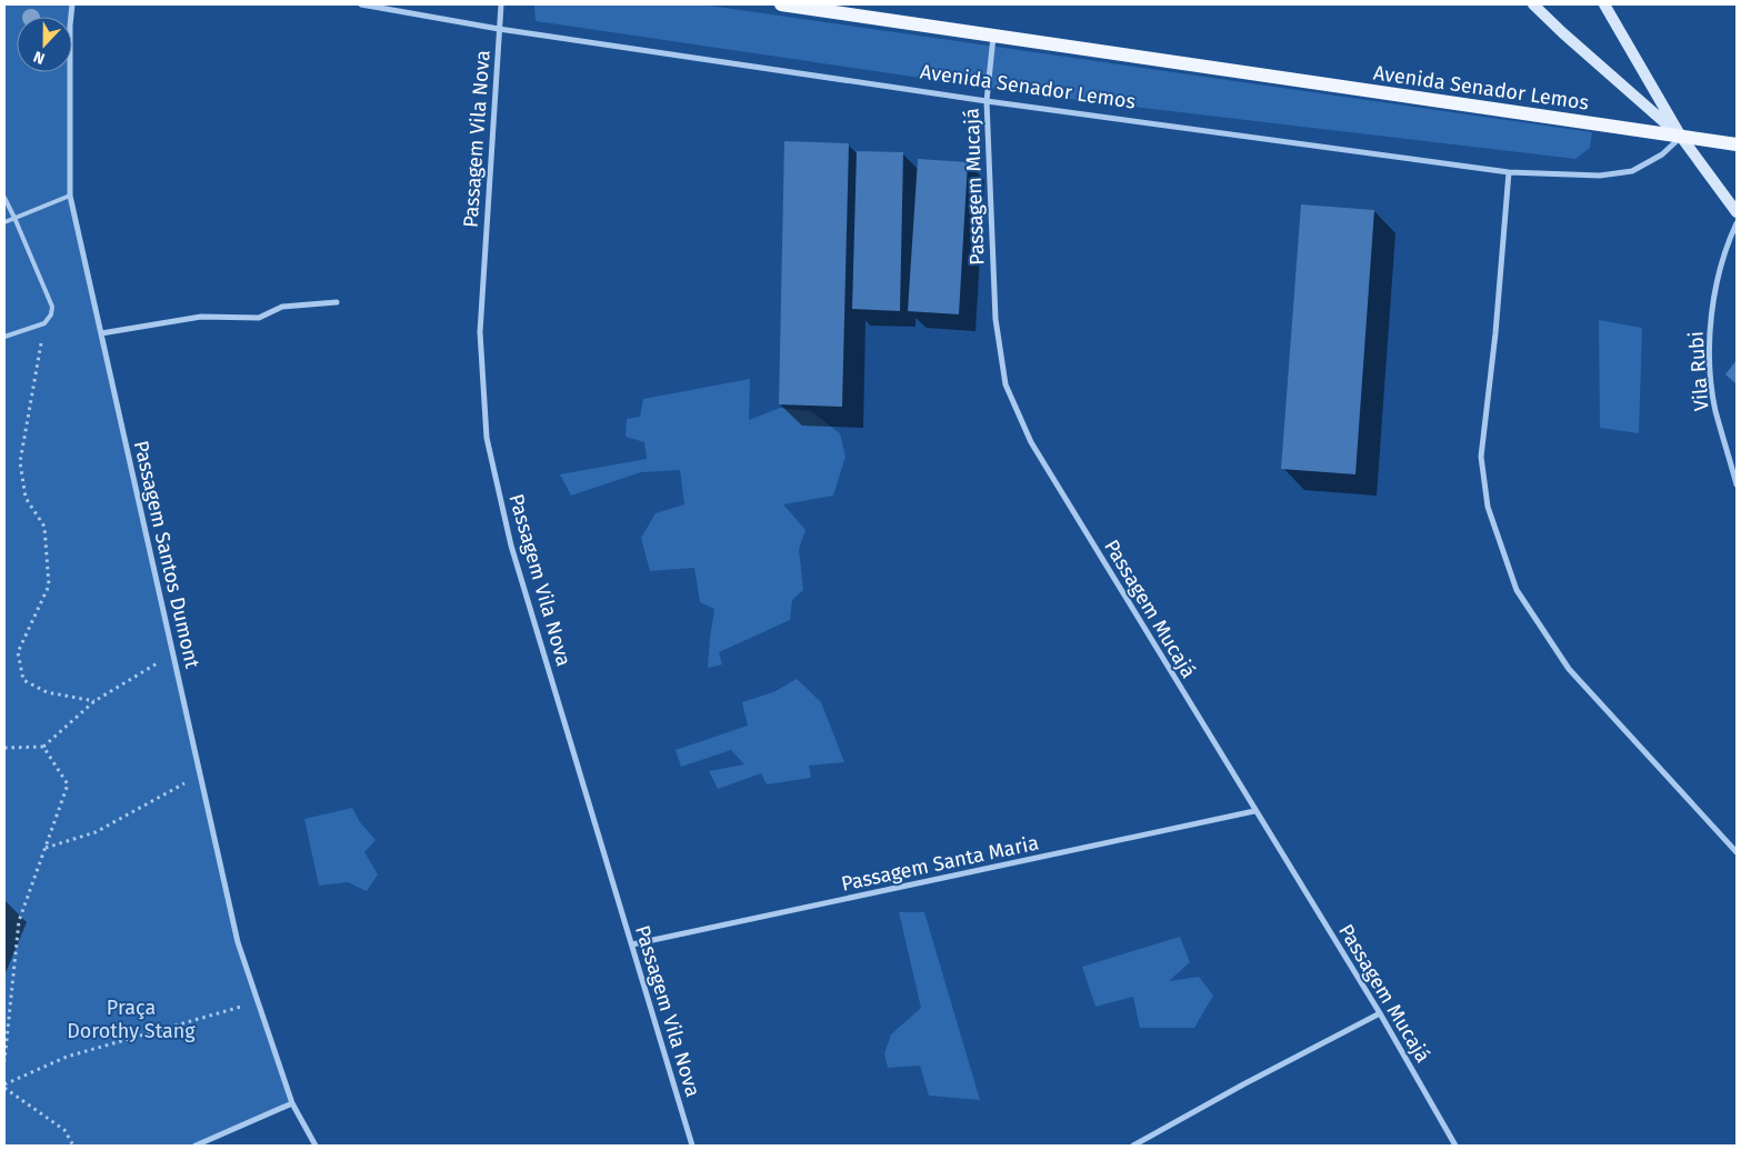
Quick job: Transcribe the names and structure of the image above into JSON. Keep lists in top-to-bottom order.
{
  "streets": {
    "main road": ["Avenida Senador Lemos"],
    "street": [
      "Passagem Vila Nova",
      "Passagem Mucajá",
      "Vila Rubi",
      "Passagem Santos Dumont",
      "Passagem Santa Maria"
    ]
  },
  "crossings": [
    ["Avenida Senador Lemos", "Passagem Vila Nova"],
    ["Avenida Senador Lemos", "Passagem Mucajá"],
    ["Passagem Vila Nova", "Passagem Santa Maria"],
    ["Passagem Mucajá", "Passagem Santa Maria"]
  ],
  "parks": ["Praça Dorothy Stang"],
  "north": "bottom"
}
